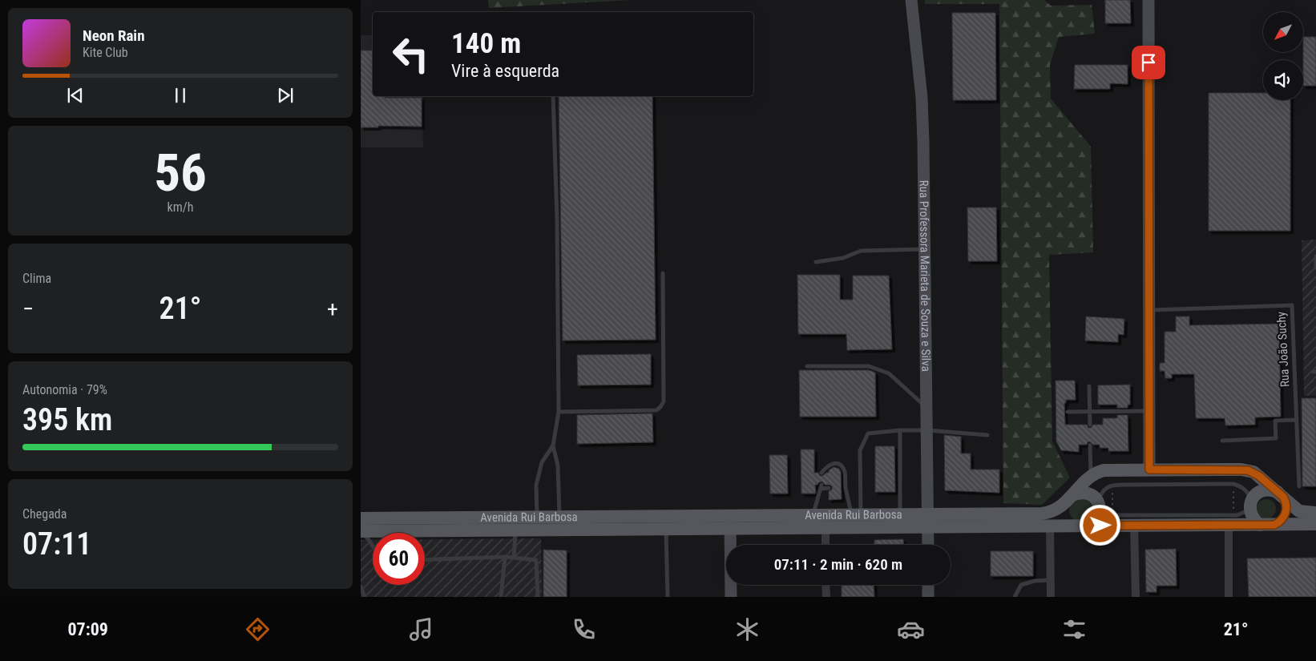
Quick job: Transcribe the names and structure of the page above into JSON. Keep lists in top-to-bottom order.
{
  "streets": {
    "main road": ["Avenida Rui Barbosa"],
    "street": ["Rua Professora Marieta de Souza e Silva"],
    "lane": ["Rua João Suchy"]
  },
  "crossings": [
    ["Rua Professora Marieta de Souza e Silva", "Avenida Rui Barbosa"]
  ],
  "north": "bottom left",
  "page": {
    "turn": ["140 m", "Vire à esquerda"],
    "song": ["Neon Rain", "Kite Club"],
    "tile": [
      ["56", "km/h"],
      "Clima",
      ["Autonomia · 79%", "395 km"],
      ["Chegada", "07:11"]
    ],
    "heat": ["−", "21°", "+"],
    "limit": "60",
    "trip": "07:11 · 2 min · 620 m",
    "tabs": ["07:09", "21°"]
  }
}
